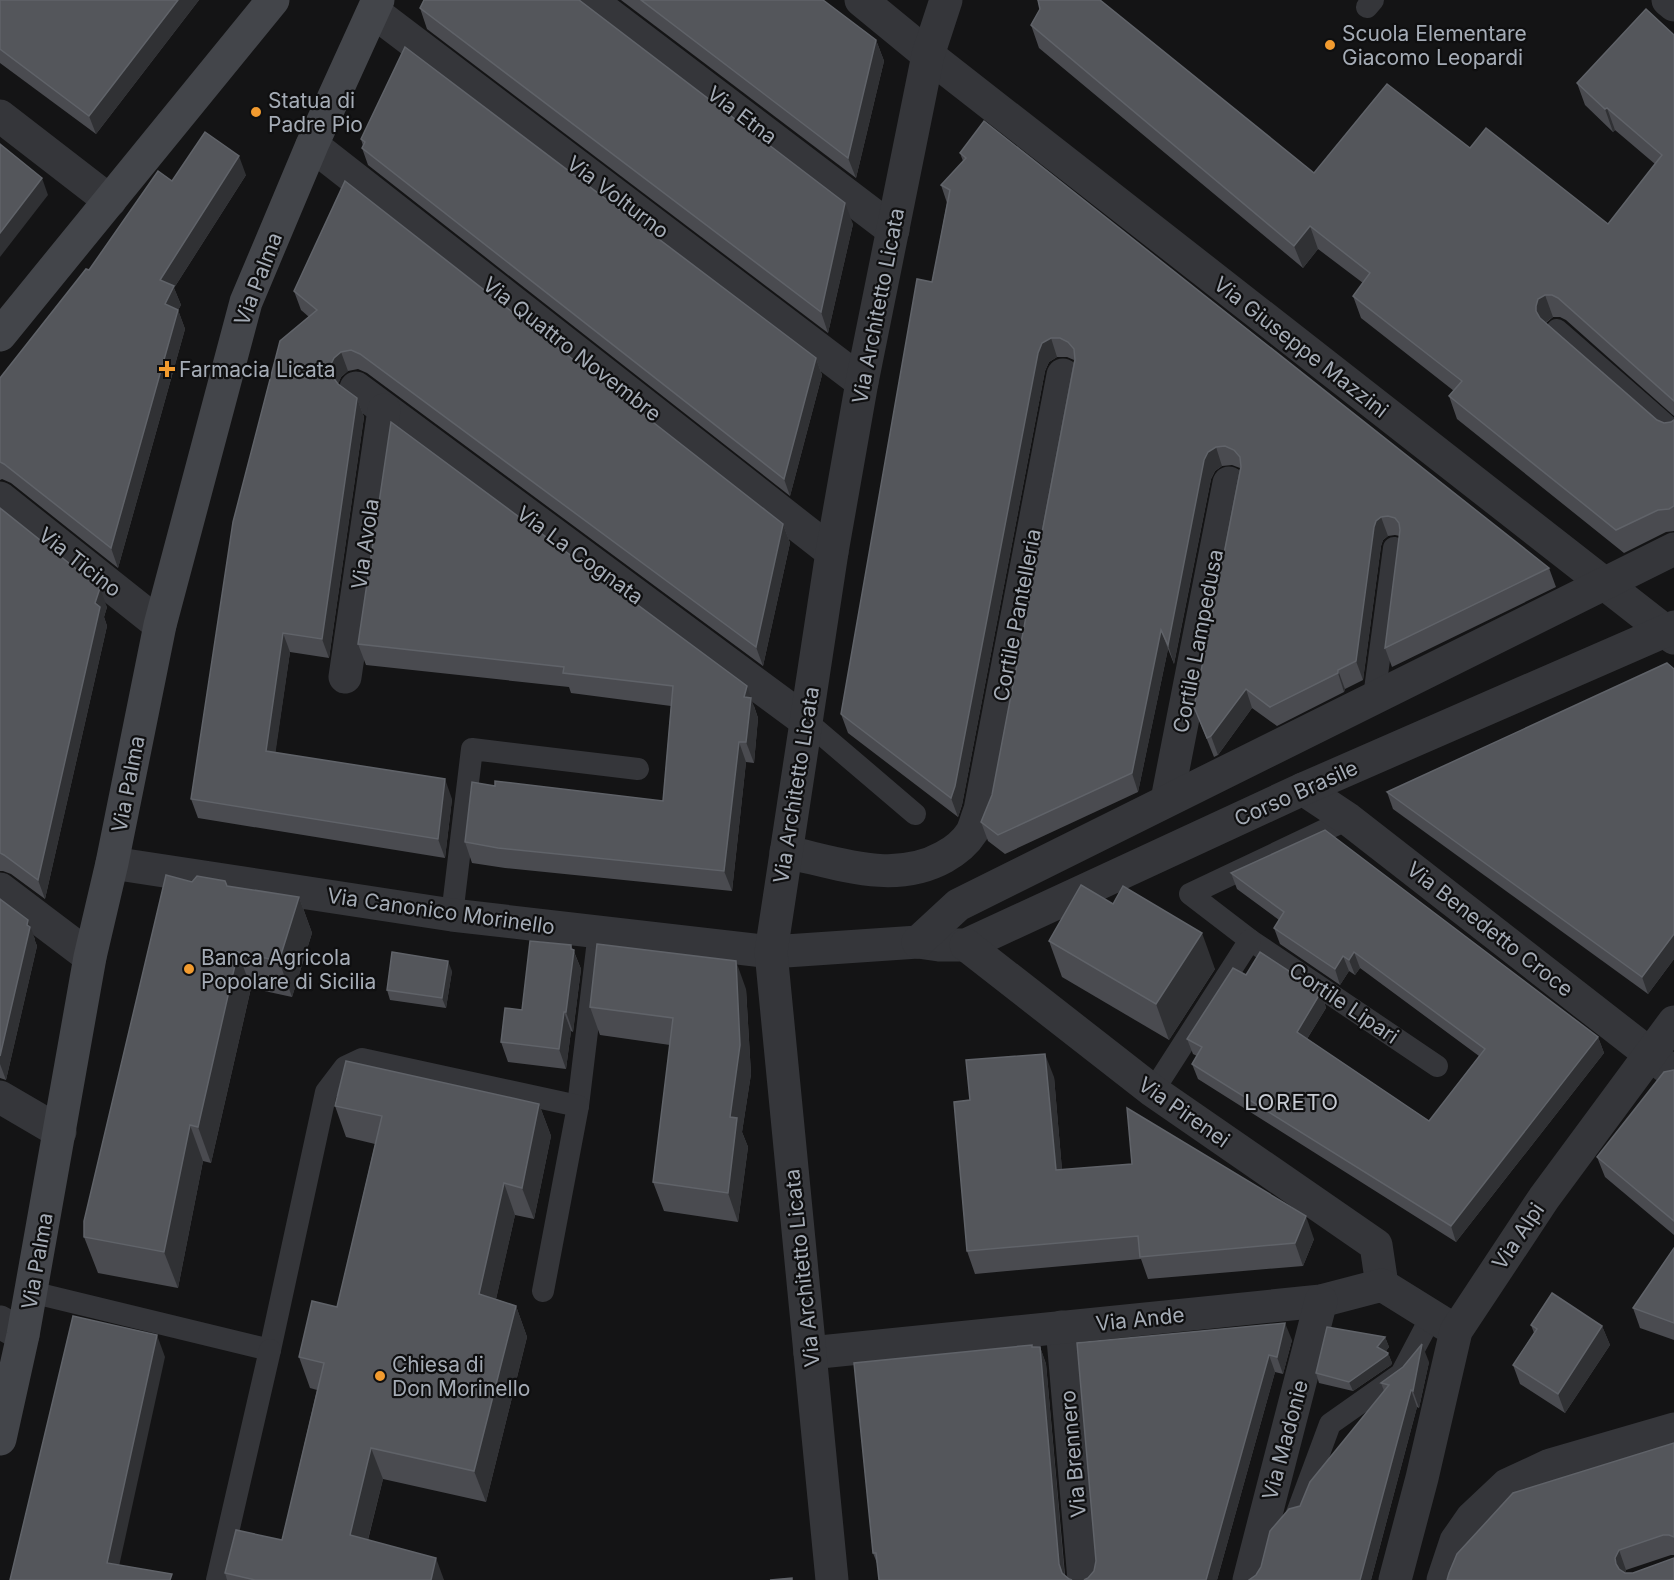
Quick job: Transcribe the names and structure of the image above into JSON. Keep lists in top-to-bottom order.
{
  "streets": {
    "main road": ["Via Palma"],
    "street": [
      "Via Etna",
      "Via Volturno",
      "Via Architetto Licata",
      "Via Giuseppe Mazzini",
      "Via Quattro Novembre",
      "Via Avola",
      "Via La Cognata",
      "Via Ticino",
      "Cortile Pantelleria",
      "Cortile Lampedusa",
      "Corso Brasile",
      "Via Canonico Morinello",
      "Via Benedetto Croce",
      "Via Pirenei",
      "Via Alpi",
      "Via Ande",
      "Via Madonie",
      "Via Brennero"
    ],
    "lane": ["Cortile Lipari"]
  },
  "crossings": [
    ["Via Etna", "Via Architetto Licata"],
    ["Via Volturno", "Via Palma"],
    ["Via Volturno", "Via Architetto Licata"],
    ["Via Palma", "Via Quattro Novembre"],
    ["Via Palma", "Via Ticino"],
    ["Via Palma", "Via Canonico Morinello"],
    ["Via Architetto Licata", "Via Giuseppe Mazzini"],
    ["Via Architetto Licata", "Via Quattro Novembre"],
    ["Via Architetto Licata", "Via La Cognata"],
    ["Via Architetto Licata", "Cortile Pantelleria"],
    ["Via Architetto Licata", "Corso Brasile"],
    ["Via Architetto Licata", "Via Canonico Morinello"],
    ["Via Architetto Licata", "Via Ande"],
    ["Via Giuseppe Mazzini", "Corso Brasile"],
    ["Via Avola", "Via La Cognata"],
    ["Corso Brasile", "Via Canonico Morinello"],
    ["Corso Brasile", "Via Benedetto Croce"],
    ["Corso Brasile", "Via Pirenei"],
    ["Via Benedetto Croce", "Cortile Lipari"],
    ["Via Benedetto Croce", "Via Alpi"],
    ["Via Pirenei", "Via Ande"],
    ["Via Ande", "Via Madonie"],
    ["Via Ande", "Via Brennero"]
  ],
  "districts": ["LORETO"],
  "places": {
    "other": [
      "Scuola Elementare Giacomo Leopardi",
      "Statua di Padre Pio",
      "Banca Agricola Popolare di Sicilia",
      "Chiesa di Don Morinello"
    ],
    "health": ["Farmacia Licata"]
  }
}
